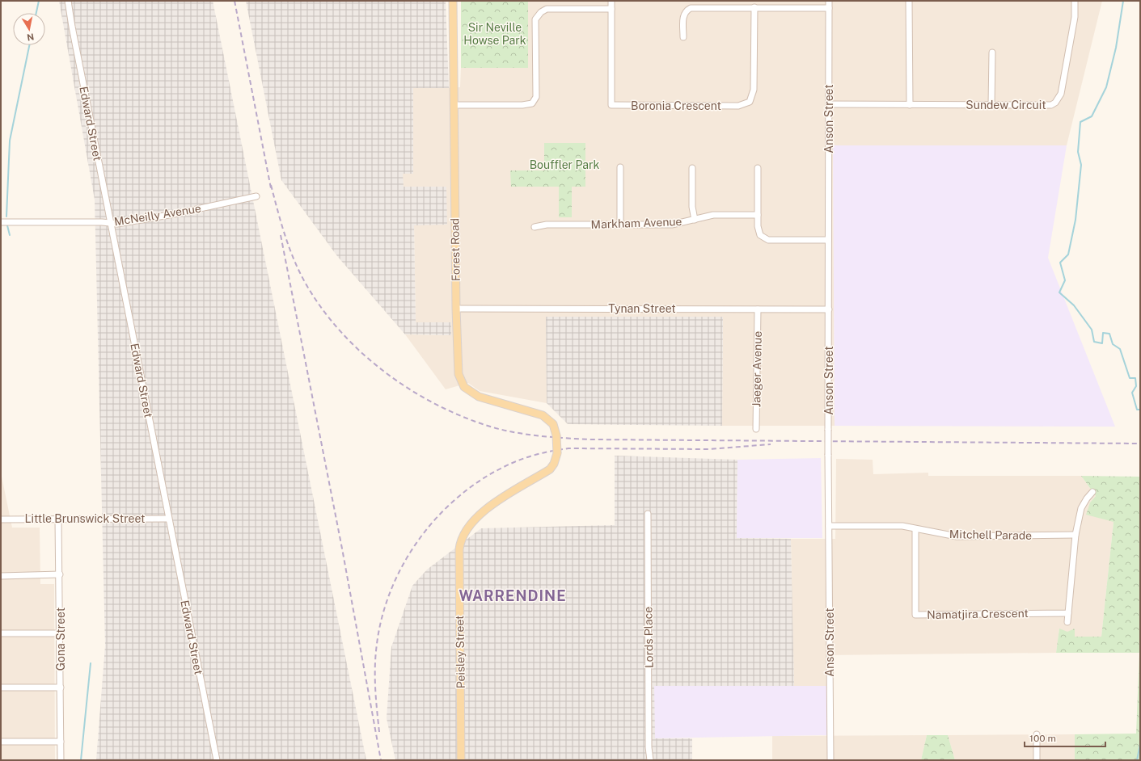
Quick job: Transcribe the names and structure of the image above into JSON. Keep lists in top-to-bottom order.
{
  "streets": {
    "main road": ["Forest Road", "Peisley Street"],
    "street": [
      "Sundew Circuit",
      "Boronia Crescent",
      "Anson Street",
      "Edward Street",
      "McNeilly Avenue",
      "Markham Avenue",
      "Tynan Street",
      "Jaeger Avenue",
      "Little Brunswick Street",
      "Mitchell Parade",
      "Namatjira Crescent",
      "Lords Place",
      "Gona Street"
    ]
  },
  "crossings": [
    ["Sundew Circuit", "Anson Street"],
    ["Anson Street", "Tynan Street"],
    ["Anson Street", "Mitchell Parade"],
    ["Edward Street", "McNeilly Avenue"],
    ["Edward Street", "Little Brunswick Street"],
    ["Forest Road", "Tynan Street"],
    ["Forest Road", "Peisley Street"],
    ["Tynan Street", "Jaeger Avenue"],
    ["Little Brunswick Street", "Gona Street"],
    ["Mitchell Parade", "Namatjira Crescent"]
  ],
  "districts": ["WARRENDINE"],
  "parks": ["Sir Neville Howse Park", "Bouffler Park"],
  "scale_bar": "100 m",
  "north": "bottom"
}
